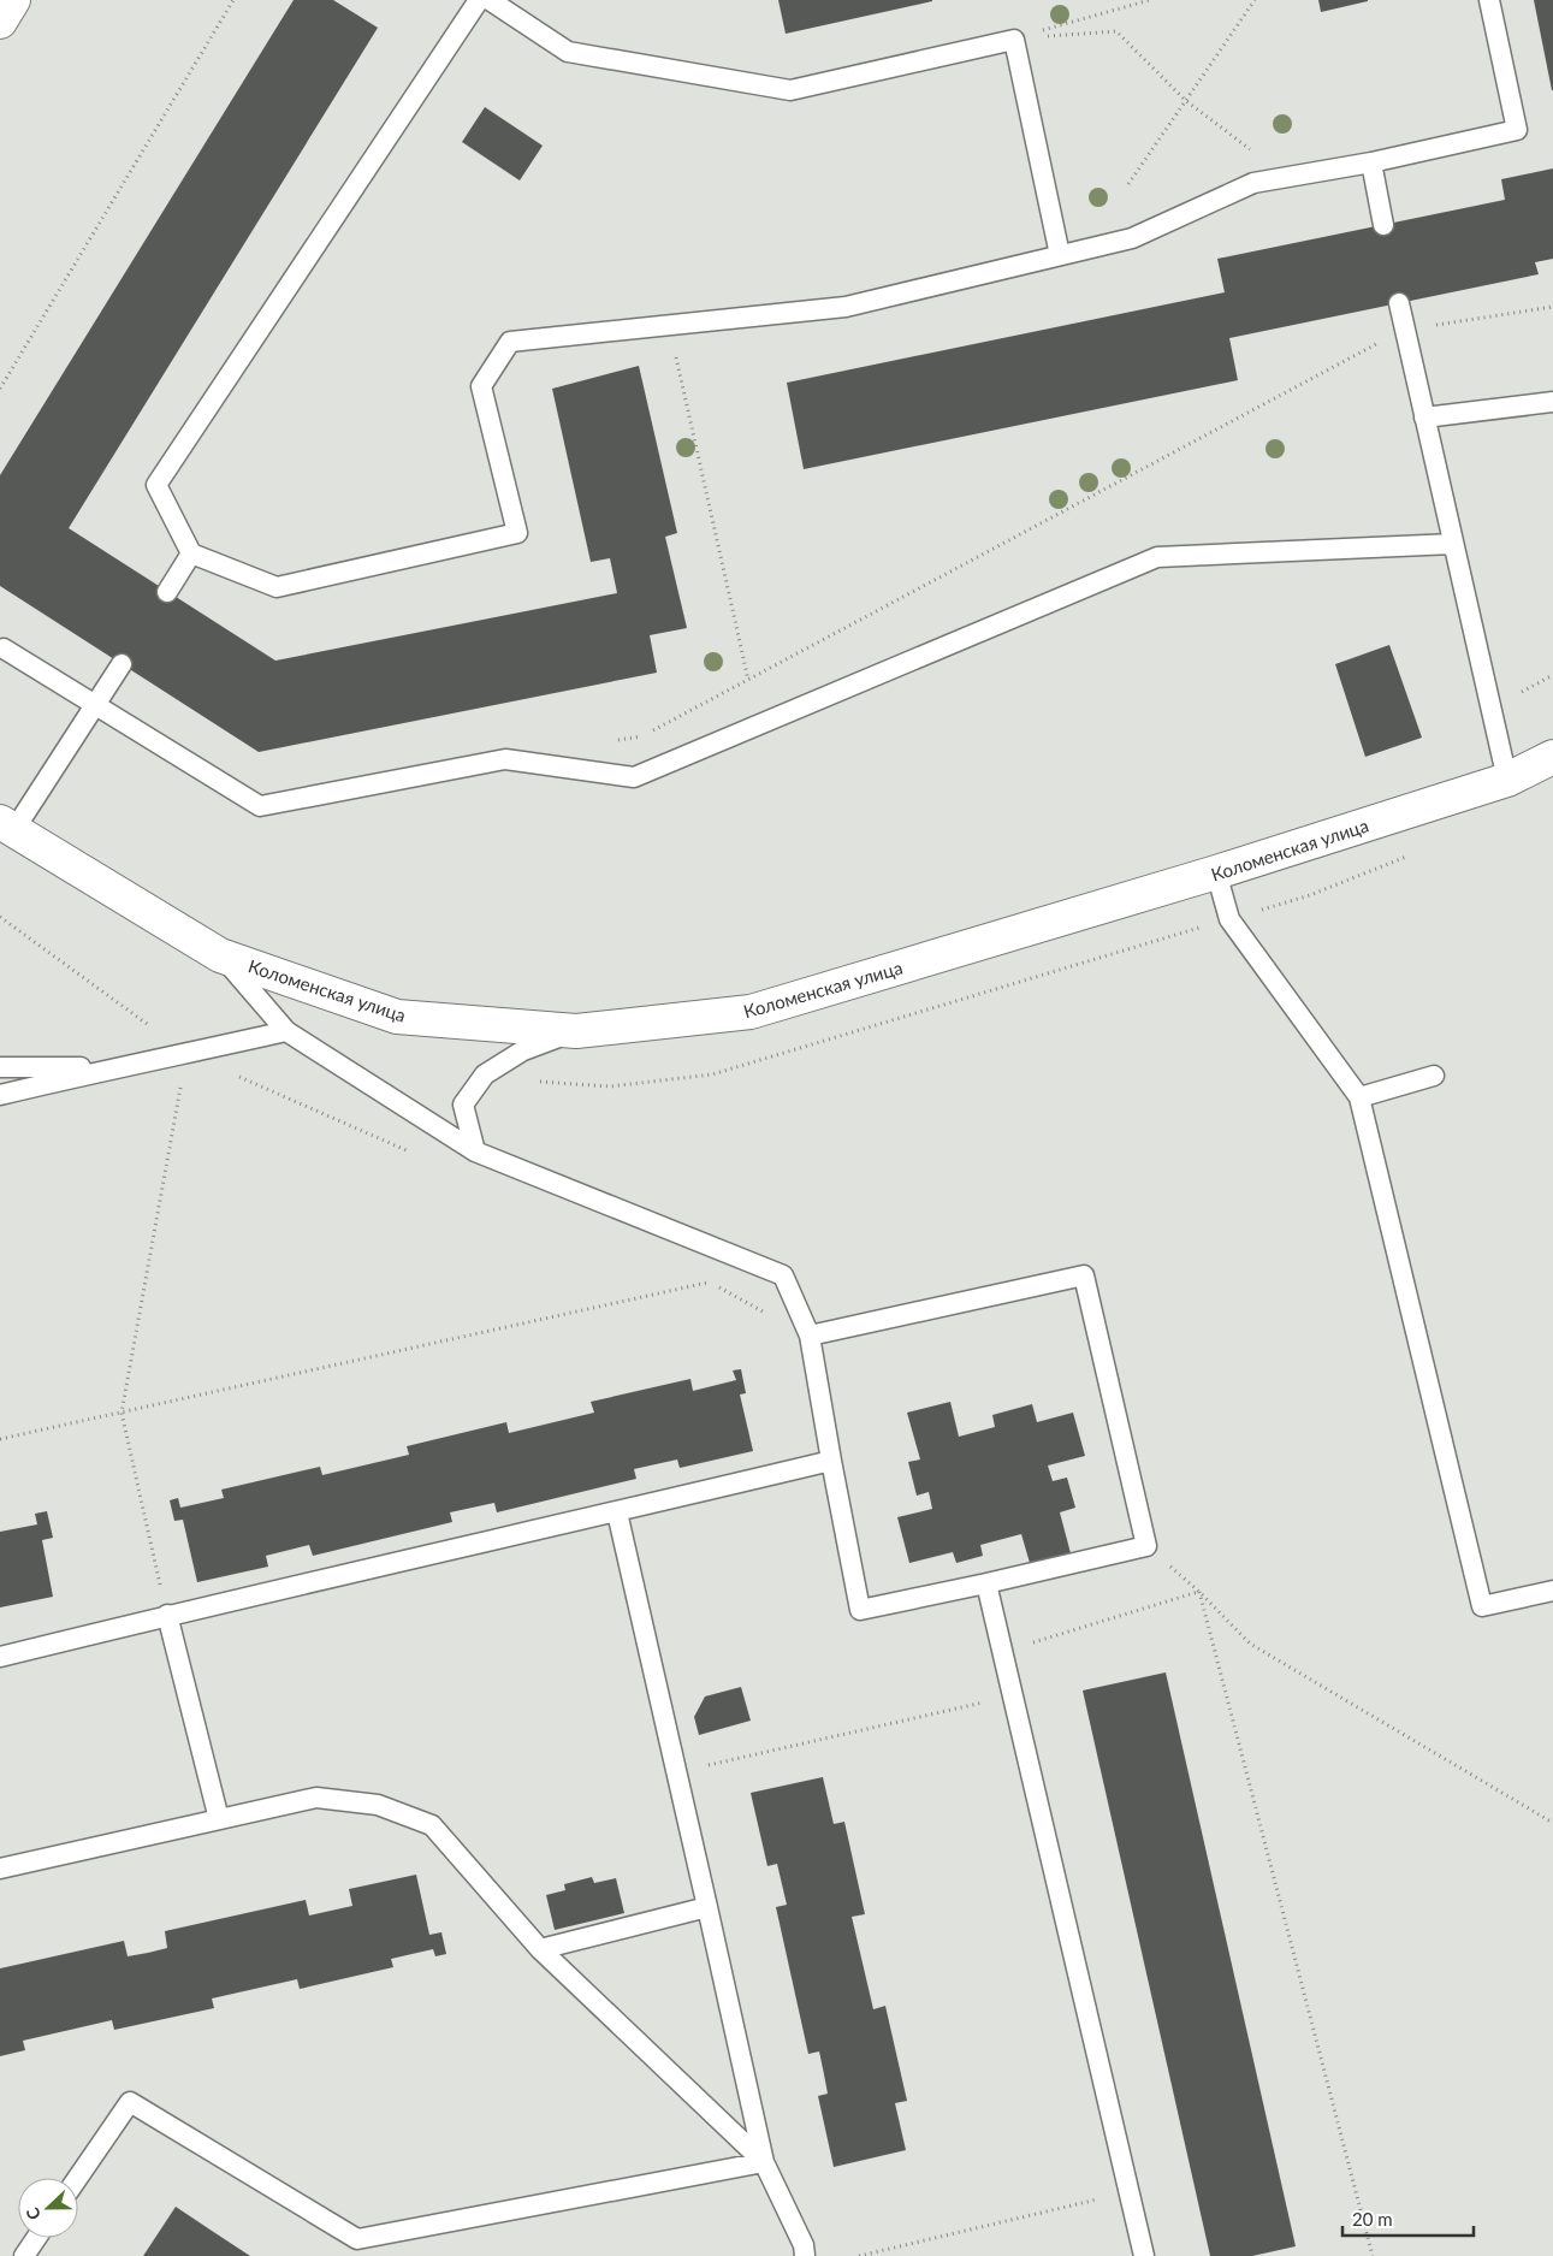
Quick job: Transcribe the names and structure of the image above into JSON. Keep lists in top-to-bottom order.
{
  "streets": {
    "main road": ["Коломенская улица"]
  },
  "scale_bar": "20 m",
  "north": "left"
}
